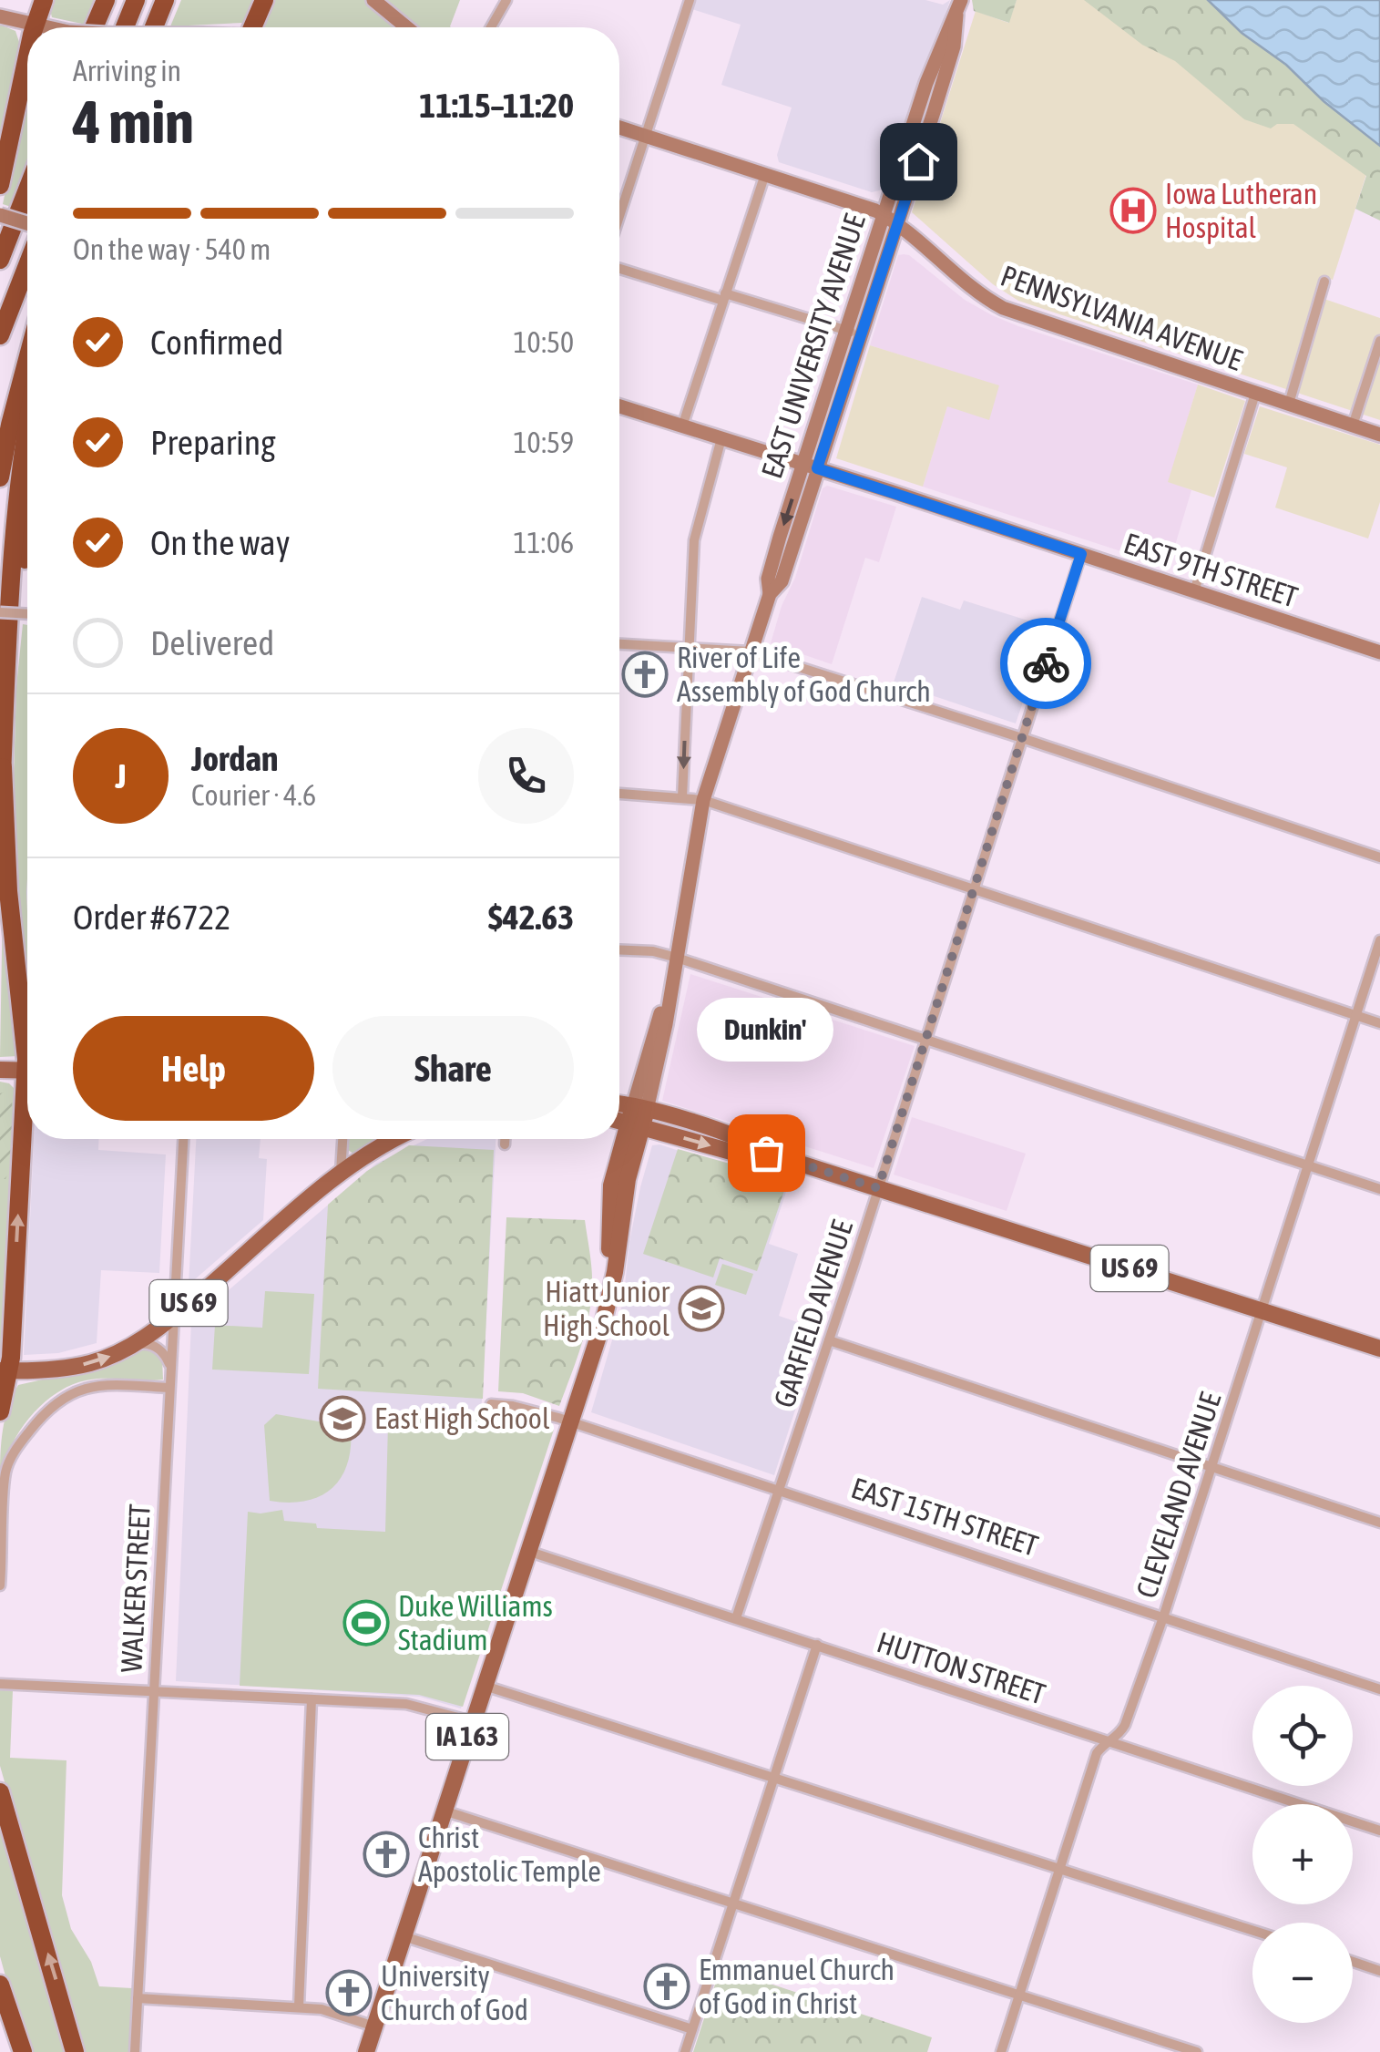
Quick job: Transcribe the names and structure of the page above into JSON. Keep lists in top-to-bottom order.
{
  "streets": {
    "main road": [
      "PENNSYLVANIA AVENUE",
      "EAST UNIVERSITY AVENUE",
      "EAST 9TH STREET",
      "US 69",
      "IA 163"
    ],
    "street": [
      "GARFIELD AVENUE",
      "CLEVELAND AVENUE",
      "EAST 15TH STREET",
      "WALKER STREET",
      "HUTTON STREET"
    ]
  },
  "crossings": [
    ["PENNSYLVANIA AVENUE", "EAST UNIVERSITY AVENUE"],
    ["EAST UNIVERSITY AVENUE", "EAST 9TH STREET"],
    ["EAST UNIVERSITY AVENUE", "US 69"],
    ["EAST UNIVERSITY AVENUE", "EAST 15TH STREET"],
    ["EAST UNIVERSITY AVENUE", "HUTTON STREET"],
    ["EAST 9TH STREET", "GARFIELD AVENUE"],
    ["US 69", "GARFIELD AVENUE"],
    ["US 69", "CLEVELAND AVENUE"],
    ["US 69", "WALKER STREET"],
    ["GARFIELD AVENUE", "EAST 15TH STREET"],
    ["GARFIELD AVENUE", "HUTTON STREET"],
    ["CLEVELAND AVENUE", "EAST 15TH STREET"],
    ["CLEVELAND AVENUE", "HUTTON STREET"]
  ],
  "places": {
    "hospital": ["Iowa Lutheran Hospital"],
    "church": [
      "River of Life Assembly of God Church",
      "Christ Apostolic Temple",
      "Emmanuel Church of God in Christ",
      "University Church of God"
    ],
    "other": ["Dunkin'"],
    "school or university": ["Hiatt Junior High School", "East High School"],
    "sports": ["Duke Williams Stadium"]
  },
  "page": {
    "heading": ["4 min", "Arriving in", "11:15–11:20"],
    "panel": [
      "Jordan",
      "Courier · 4.6",
      "Order #6722",
      "$42.63"
    ],
    "bar": "On the way · 540 m",
    "list": [
      ["Confirmed", "10:50"],
      ["Preparing", "10:59"],
      ["On the way", "11:06"],
      "Delivered"
    ],
    "round": "J",
    "bubble": "Dunkin'",
    "buttons": ["Help", "Share"],
    "map_buttons": ["+", "−"]
  }
}
